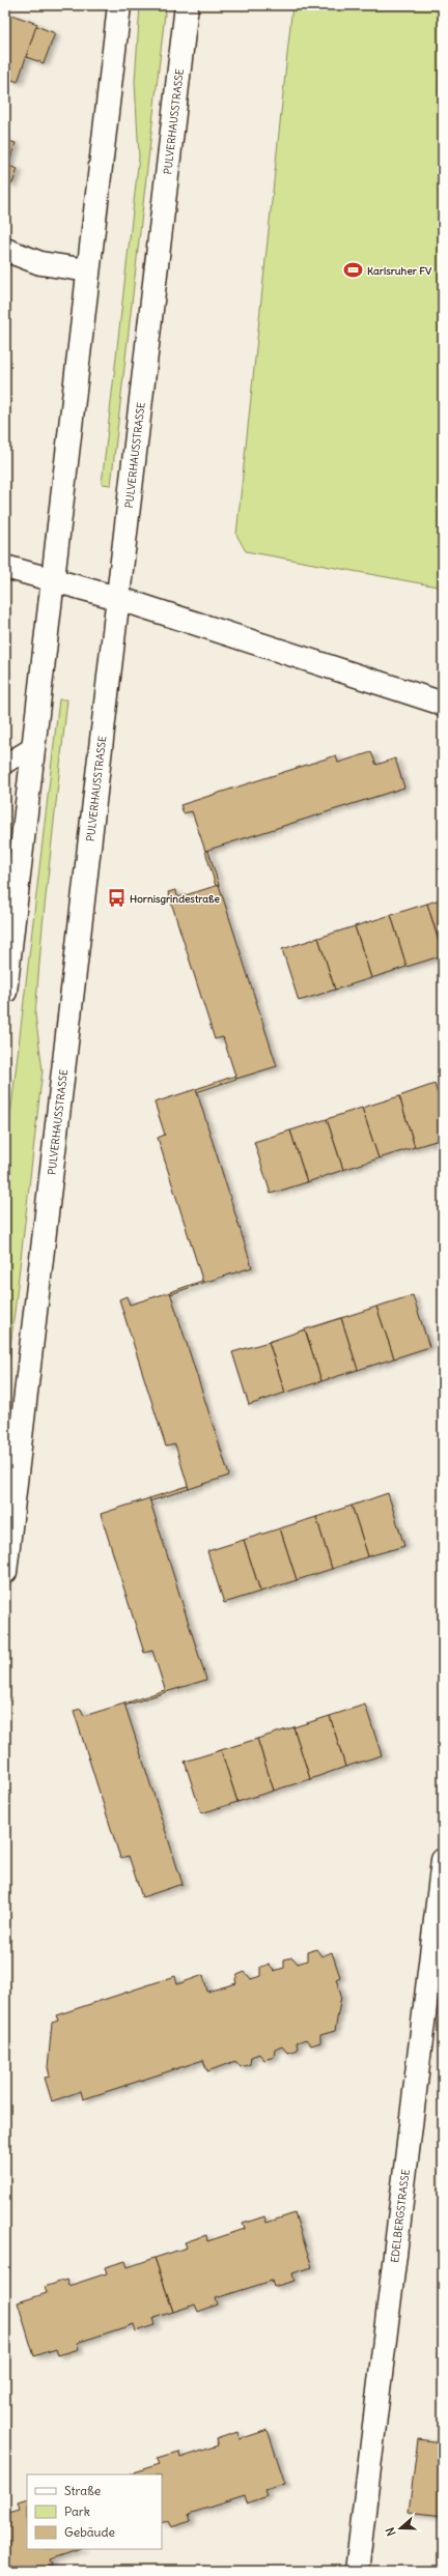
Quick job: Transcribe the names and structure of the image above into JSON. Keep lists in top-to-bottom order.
{
  "streets": {
    "main road": ["PULVERHAUSSTRASSE", "EDELBERGSTRASSE"]
  },
  "places": {
    "sports": ["Karlsruher FV"],
    "bus stop": ["Hornisgrindestraße"]
  },
  "legend": ["Straße", "Park", "Gebäude"],
  "north": "left"
}
